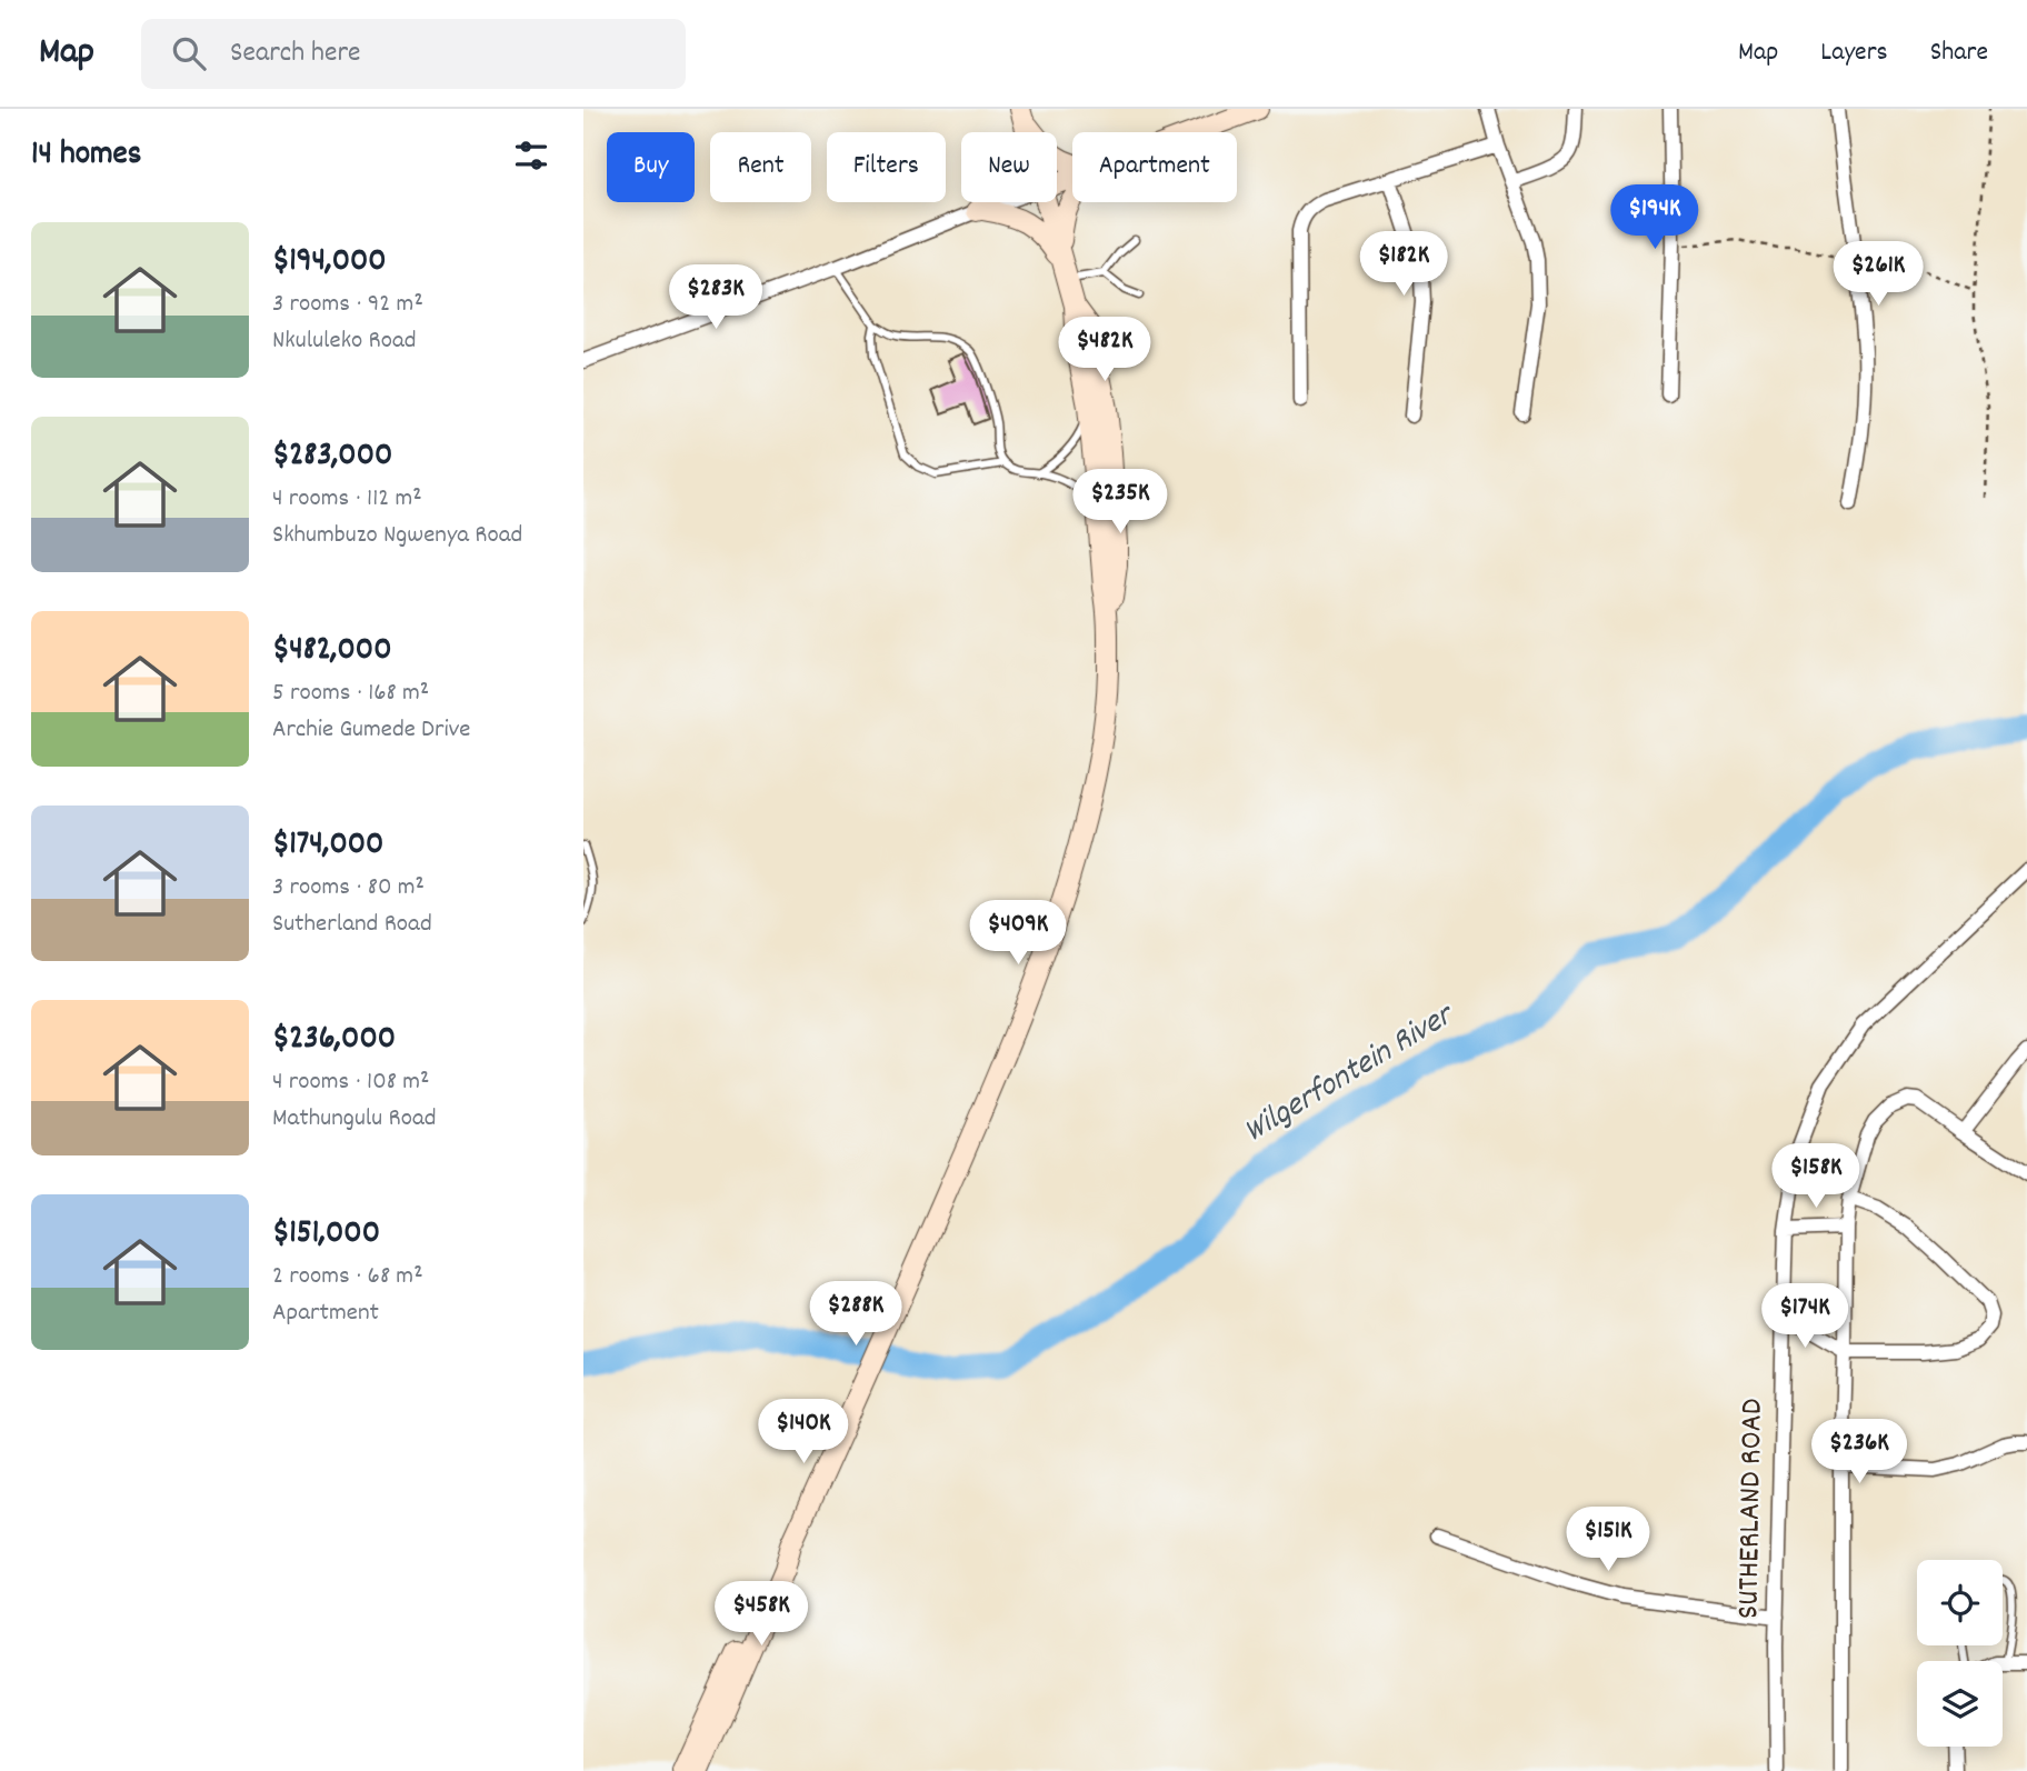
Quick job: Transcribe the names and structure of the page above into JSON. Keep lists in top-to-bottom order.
{
  "streets": {
    "street": ["SUTHERLAND ROAD"]
  },
  "water": ["Wilgerfontein River"],
  "page": {
    "header": "Map",
    "search": "Search here",
    "nav": ["Map", "Layers", "Share"],
    "heading": "14 homes",
    "chip": [
      "Buy",
      "Rent",
      "Filters",
      "New",
      "Apartment"
    ],
    "price": [
      "$194K",
      "$182K",
      "$261K",
      "$283K",
      "$482K",
      "$235K",
      "$409K",
      "$158K",
      "$288K",
      "$174K",
      "$140K",
      "$236K",
      "$151K",
      "$458K"
    ],
    "list": [
      {
        "name": "$194,000",
        "note": "3 rooms · 92 m² · Nkululeko Road"
      },
      {
        "name": "$283,000",
        "note": "4 rooms · 112 m² · Skhumbuzo Ngwenya Road"
      },
      {
        "name": "$482,000",
        "note": "5 rooms · 168 m² · Archie Gumede Drive"
      },
      {
        "name": "$174,000",
        "note": "3 rooms · 80 m² · Sutherland Road"
      },
      {
        "name": "$236,000",
        "note": "4 rooms · 108 m² · Mathungulu Road"
      },
      {
        "name": "$151,000",
        "note": "2 rooms · 68 m² · Apartment"
      }
    ]
  }
}
